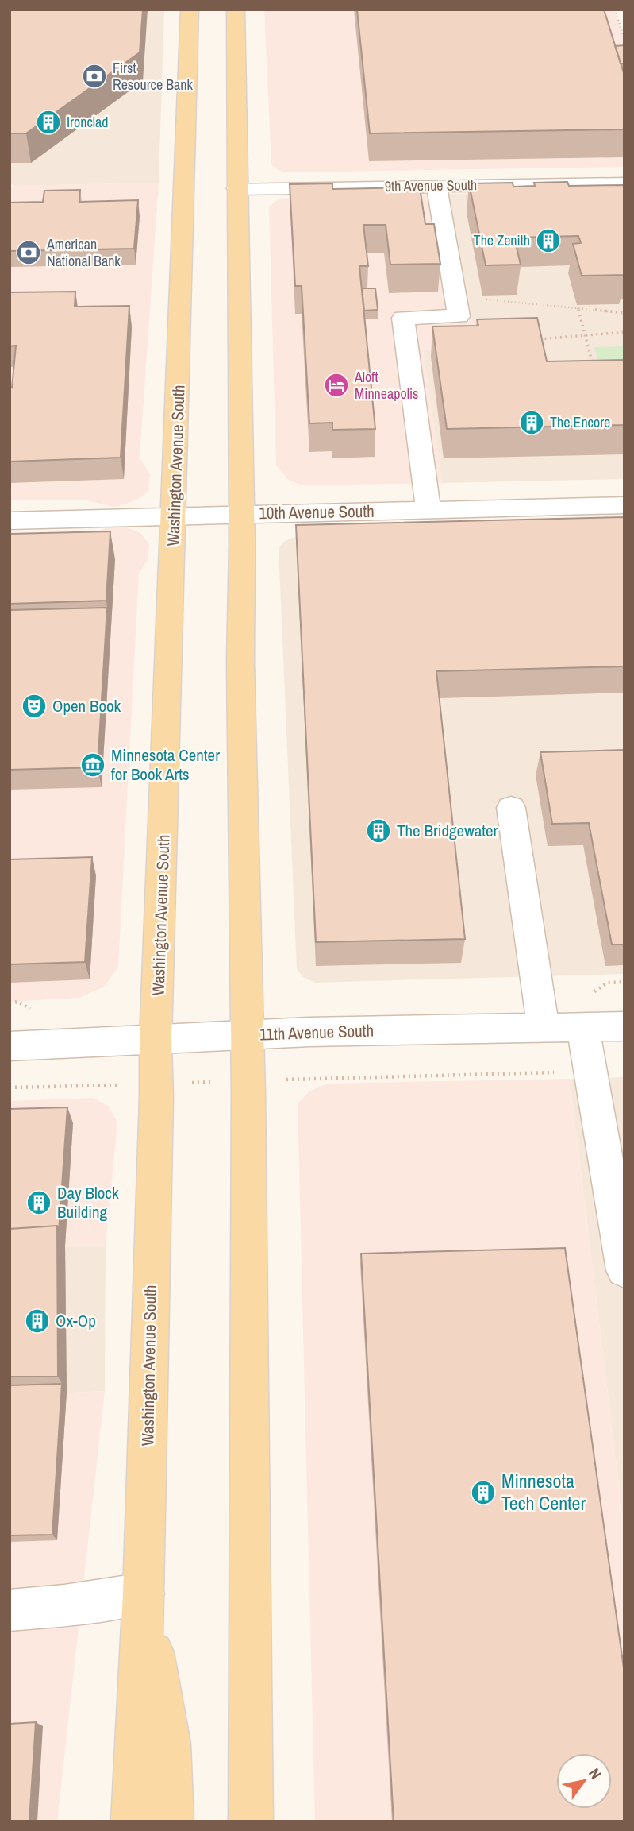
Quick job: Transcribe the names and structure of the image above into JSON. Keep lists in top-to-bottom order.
{
  "streets": {
    "main road": ["Washington Avenue South"],
    "street": ["9th Avenue South", "10th Avenue South", "11th Avenue South"]
  },
  "crossings": [
    ["Washington Avenue South", "10th Avenue South"],
    ["Washington Avenue South", "11th Avenue South"]
  ],
  "places": {
    "bank": ["First Resource Bank", "American National Bank"],
    "building": [
      "Ironclad",
      "The Zenith",
      "The Encore",
      "The Bridgewater",
      "Day Block Building",
      "Ox-Op",
      "Minnesota Tech Center"
    ],
    "hotel": ["Aloft Minneapolis"],
    "theatre": ["Open Book"],
    "museum": ["Minnesota Center for Book Arts"]
  },
  "north": "top right"
}
